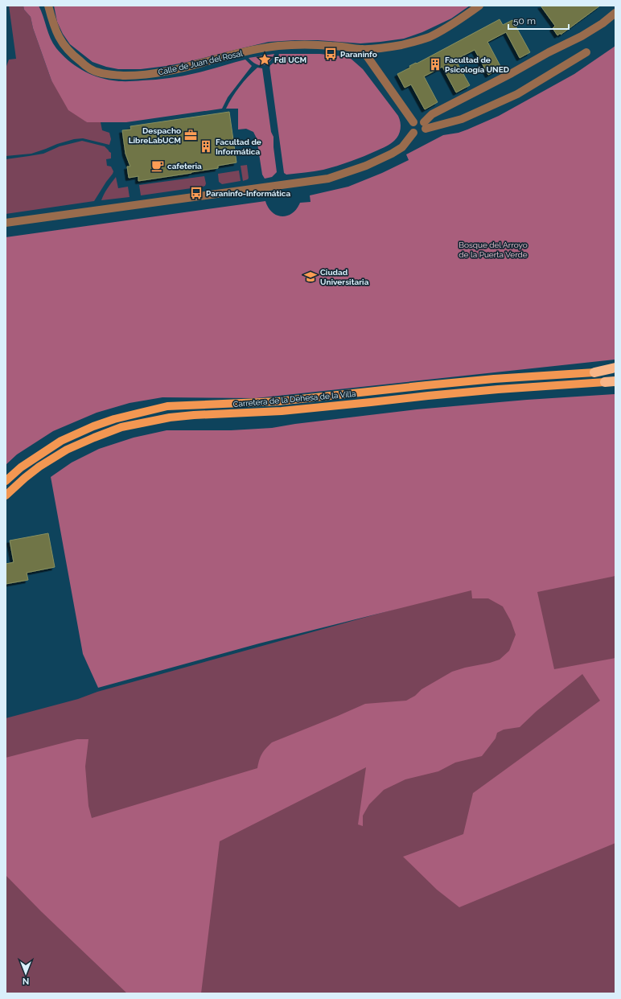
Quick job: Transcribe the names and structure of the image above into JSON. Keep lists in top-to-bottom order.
{
  "streets": {
    "main road": ["Carretera de la Dehesa de la Villa"],
    "street": ["Calle de Juan del Rosal"]
  },
  "parks": ["Bosque del Arroyo de la Puerta Verde"],
  "places": {
    "bus stop": ["Paraninfo", "Paraninfo-Informática"],
    "place": ["FdI UCM"],
    "building": ["Facultad de Psicología UNED", "Facultad de Informática"],
    "office": ["Despacho LibreLabUCM"],
    "cafe": ["cafeteria"],
    "school or university": ["Ciudad Universitaria"]
  },
  "scale_bar": "50 m",
  "north": "bottom"
}
